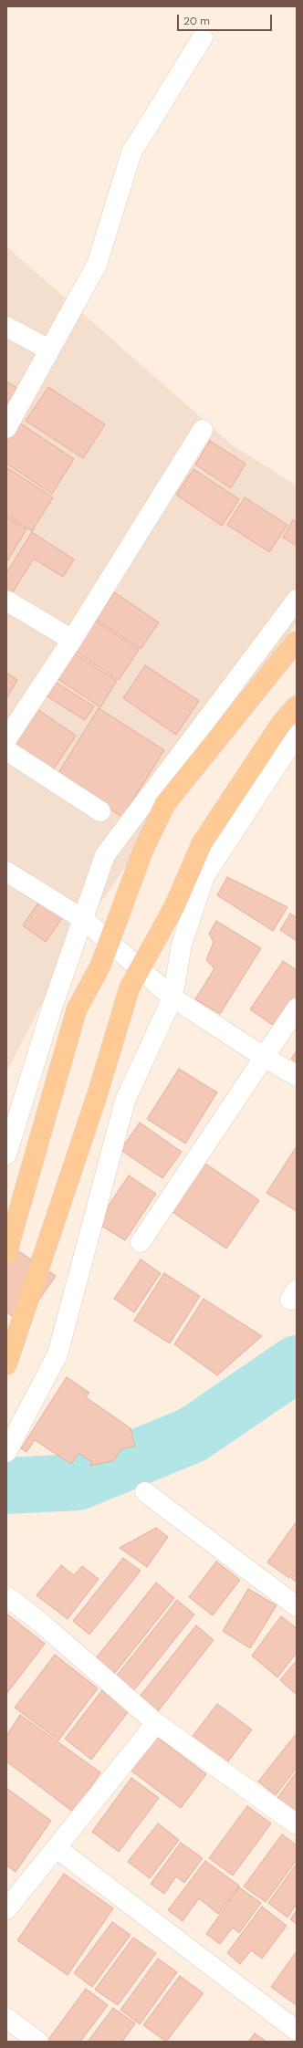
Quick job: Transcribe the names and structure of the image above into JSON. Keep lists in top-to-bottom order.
{
  "scale_bar": "20 m"
}
